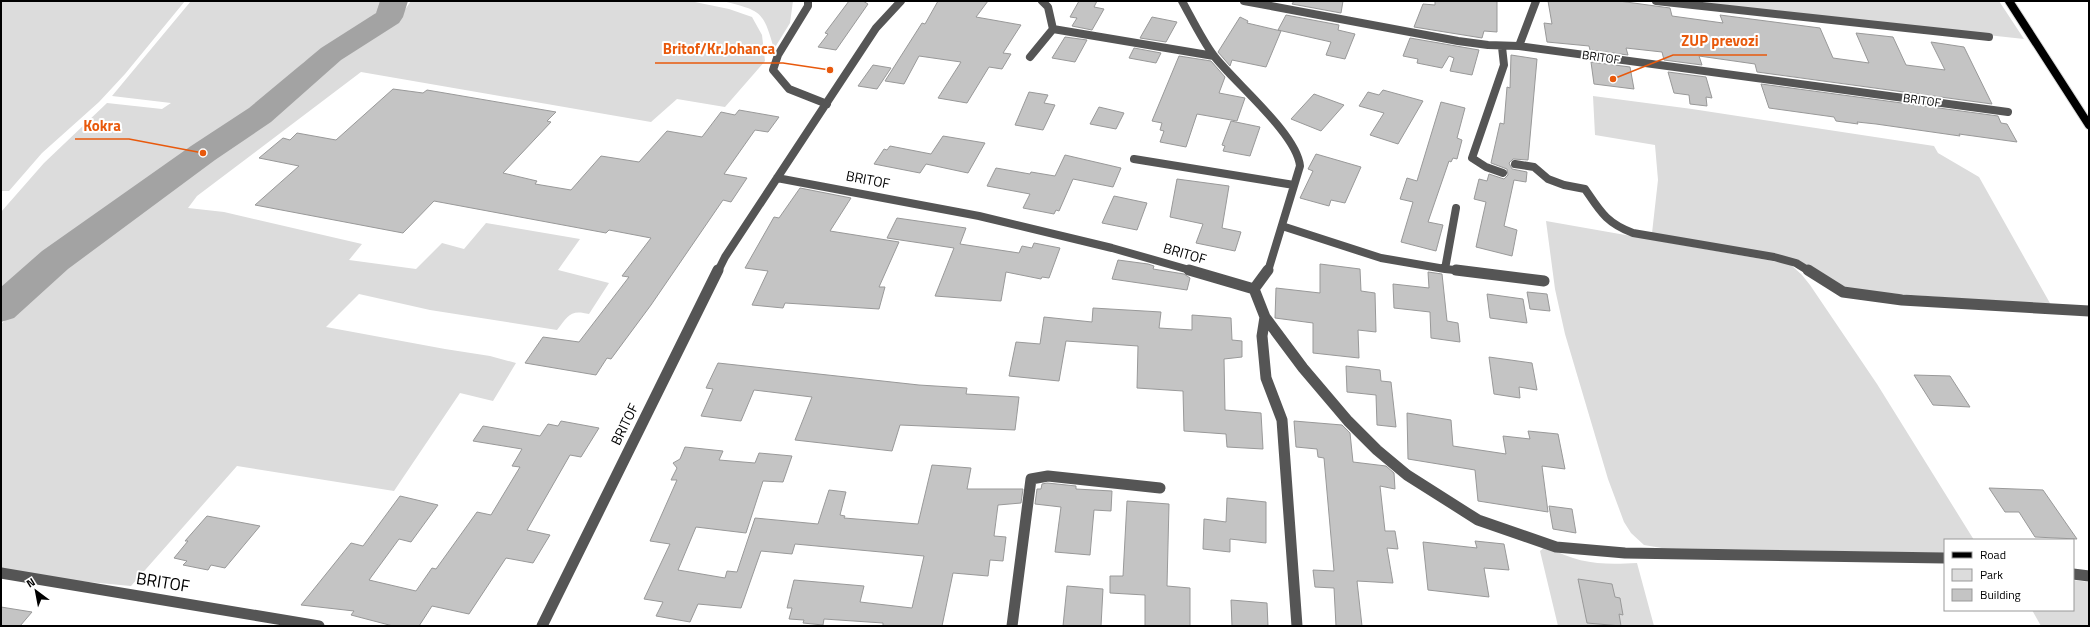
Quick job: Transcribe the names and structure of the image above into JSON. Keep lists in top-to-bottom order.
{
  "streets": {
    "street": ["BRITOF"]
  },
  "places": ["Britof/Kr.Johanca", "ZUP prevozi", "Kokra"],
  "legend": ["Road", "Park", "Building"],
  "north": "top left"
}
